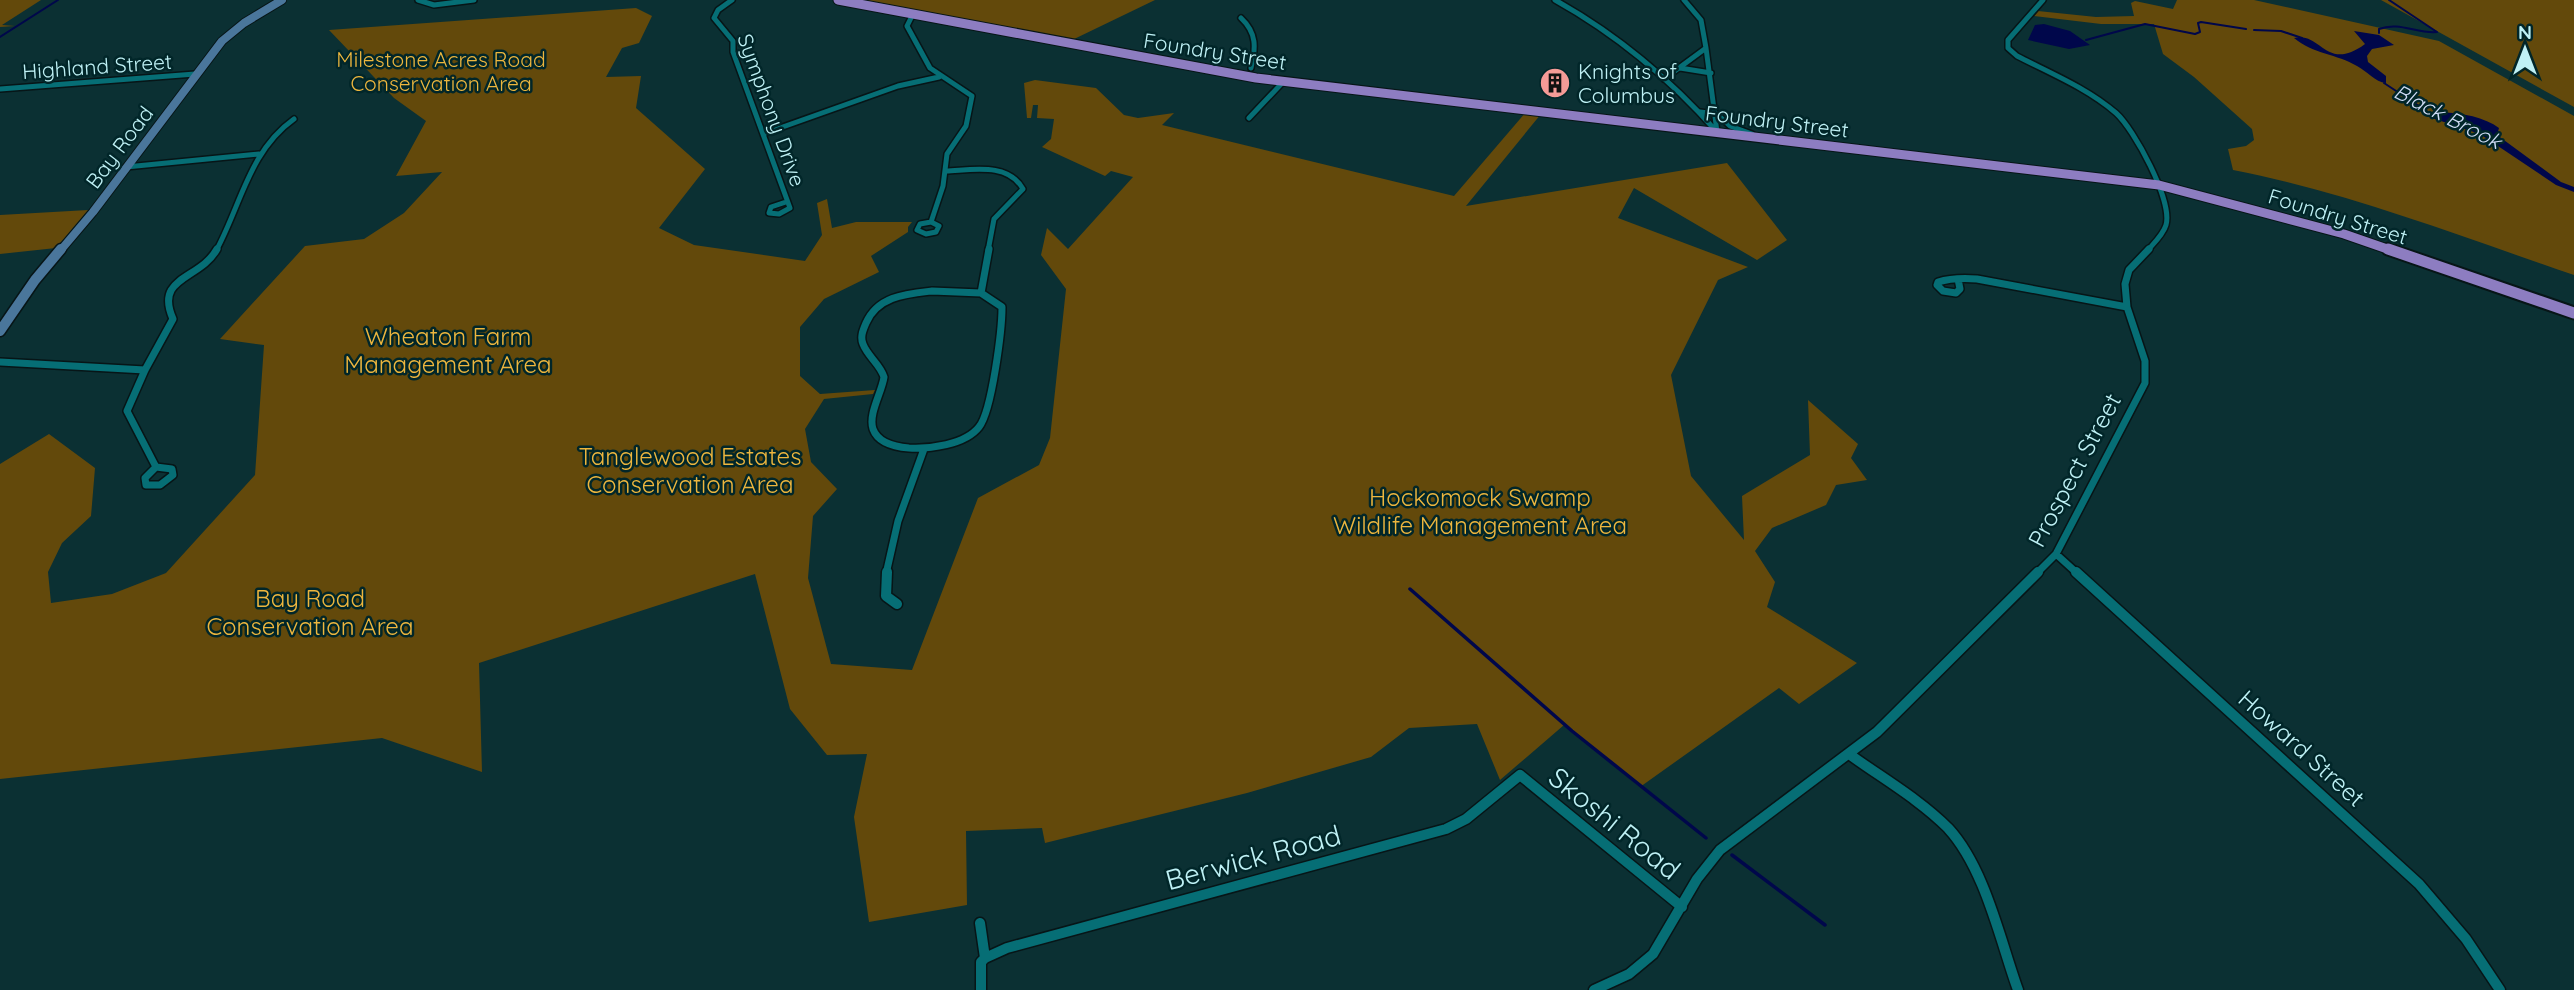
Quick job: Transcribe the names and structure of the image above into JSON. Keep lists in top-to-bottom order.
{
  "streets": {
    "main road": ["Foundry Street", "Bay Road"],
    "street": [
      "Highland Street",
      "Symphony Drive",
      "Prospect Street",
      "Howard Street",
      "Skoshi Road",
      "Berwick Road"
    ]
  },
  "crossings": [
    ["Foundry Street", "Prospect Street"],
    ["Highland Street", "Bay Road"],
    ["Prospect Street", "Howard Street"],
    ["Prospect Street", "Skoshi Road"],
    ["Skoshi Road", "Berwick Road"]
  ],
  "water": ["Black Brook"],
  "parks": [
    "Milestone Acres Road Conservation Area",
    "Wheaton Farm Management Area",
    "Tanglewood Estates Conservation Area",
    "Hockomock Swamp Wildlife Management Area",
    "Bay Road Conservation Area"
  ],
  "places": {
    "building": ["Knights of Columbus"]
  },
  "north": "top"
}
